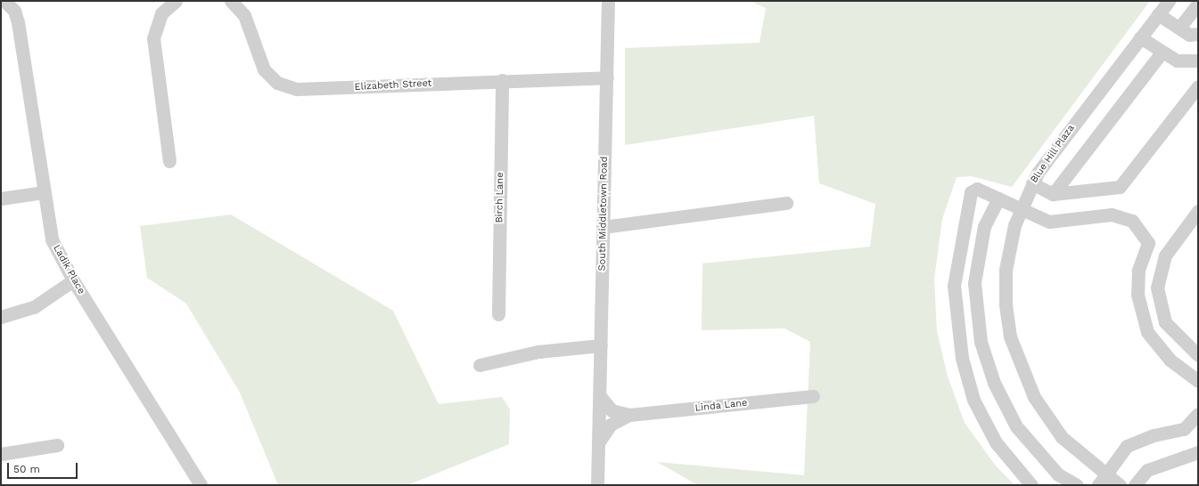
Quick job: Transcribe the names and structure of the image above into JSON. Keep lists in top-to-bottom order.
{
  "streets": {
    "street": [
      "Elizabeth Street",
      "Blue Hill Plaza",
      "Birch Lane",
      "South Middletown Road",
      "Ladik Place",
      "Linda Lane"
    ]
  },
  "crossings": [
    ["Elizabeth Street", "Birch Lane"],
    ["Elizabeth Street", "South Middletown Road"],
    ["South Middletown Road", "Linda Lane"]
  ],
  "scale_bar": "50 m"
}
